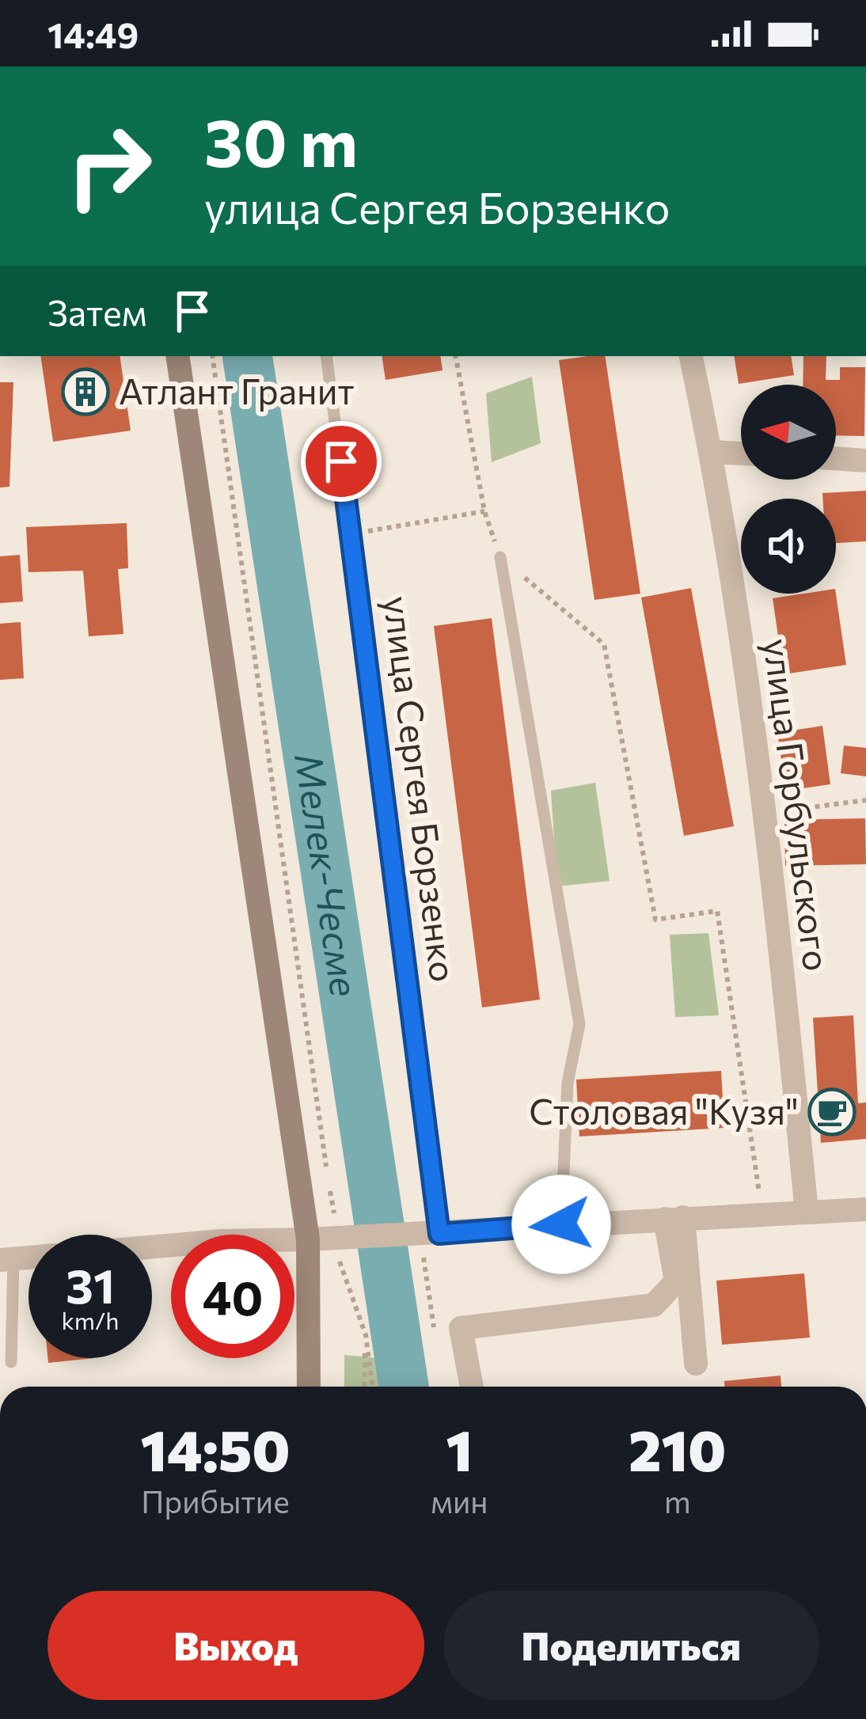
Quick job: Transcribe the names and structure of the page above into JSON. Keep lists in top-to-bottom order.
{
  "streets": {
    "street": ["улица Горбульского"],
    "lane": ["улица Сергея Борзенко"]
  },
  "water": ["Мелек-Чесме"],
  "places": {
    "building": ["Атлант Гранит"],
    "cafe": ["Столовая \"Кузя\""]
  },
  "north": "left",
  "page": {
    "status": "14:49",
    "turn": ["30 m", "улица Сергея Борзенко"],
    "then": "Затем",
    "speed": "31 km/h",
    "limit": "40",
    "eta": [
      "14:50",
      "Прибытие",
      "1",
      "мин",
      "210",
      "m"
    ],
    "buttons": ["Выход", "Поделиться"]
  }
}
